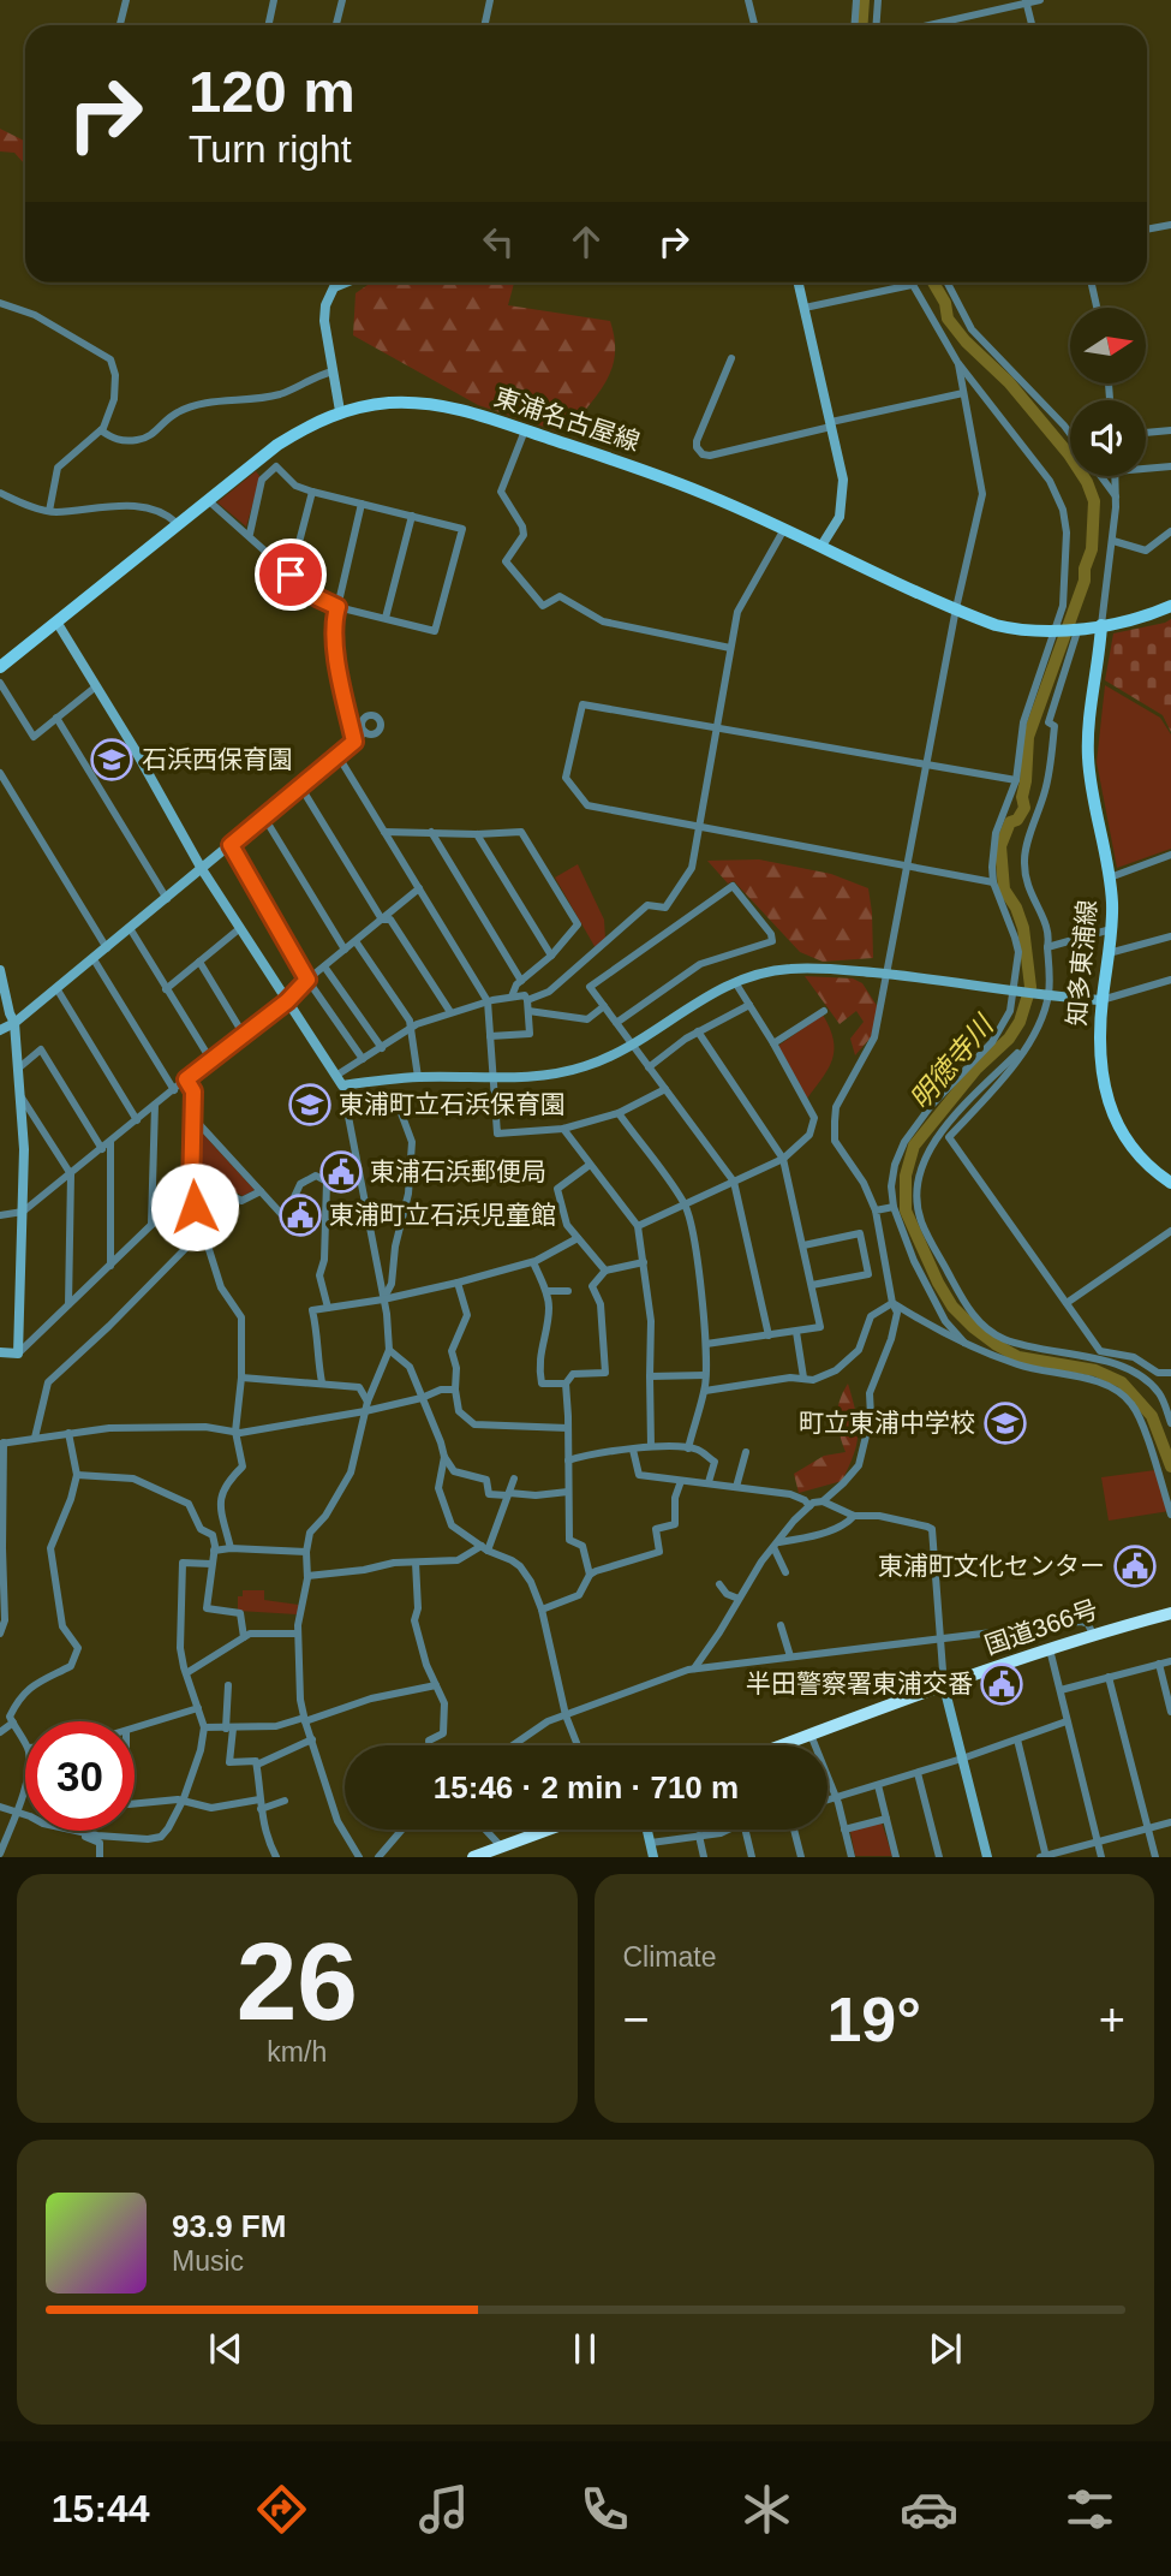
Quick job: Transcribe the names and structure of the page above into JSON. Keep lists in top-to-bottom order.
{
  "streets": {
    "highway": ["国道366号"],
    "main road": ["東浦名古屋線", "知多東浦線"]
  },
  "crossings": [
    ["東浦名古屋線", "知多東浦線"]
  ],
  "water": ["明徳寺川"],
  "places": {
    "school or university": ["石浜西保育園", "東浦町立石浜保育園", "町立東浦中学校"],
    "public building": [
      "東浦石浜郵便局",
      "東浦町立石浜児童館",
      "東浦町文化センター",
      "半田警察署東浦交番"
    ]
  },
  "north": "right",
  "page": {
    "turn": ["120 m", "Turn right"],
    "limit": "30",
    "trip": "15:46 · 2 min · 710 m",
    "tile": [
      ["26", "km/h"],
      "Climate"
    ],
    "heat": ["−", "19°", "+"],
    "song": ["93.9 FM", "Music"],
    "tabs": "15:44"
  }
}
